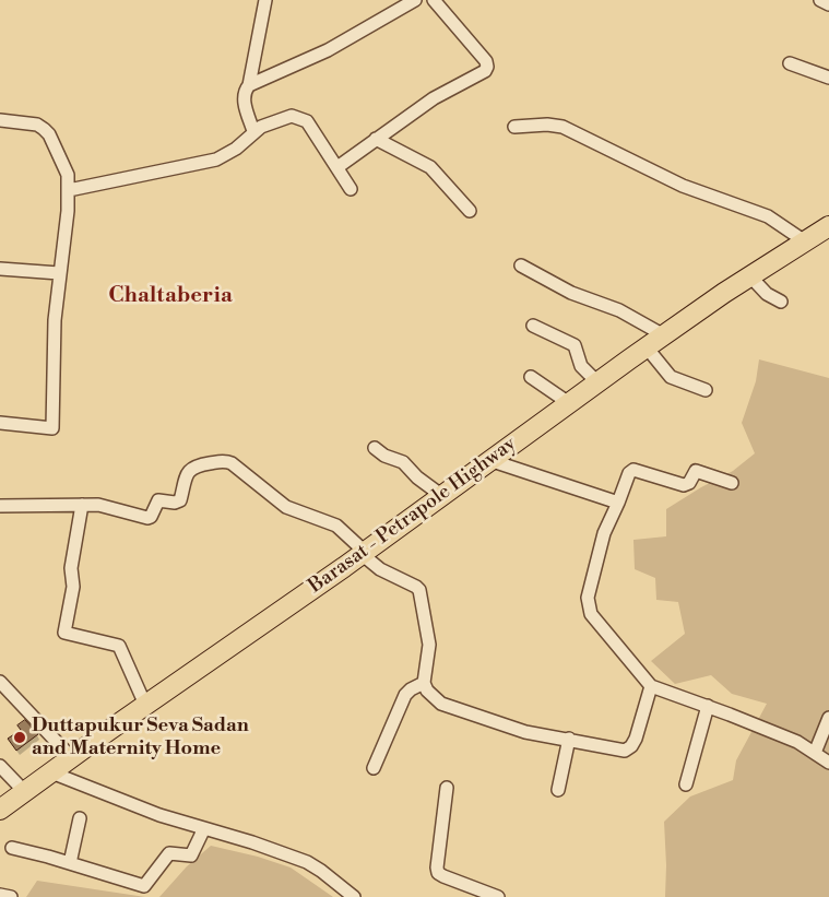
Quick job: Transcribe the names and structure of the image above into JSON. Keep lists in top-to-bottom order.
{
  "streets": {
    "highway": ["Barasat - Petrapole Highway"]
  },
  "districts": ["Chaltaberia"],
  "places": ["Duttapukur Seva Sadan and Maternity Home"]
}
